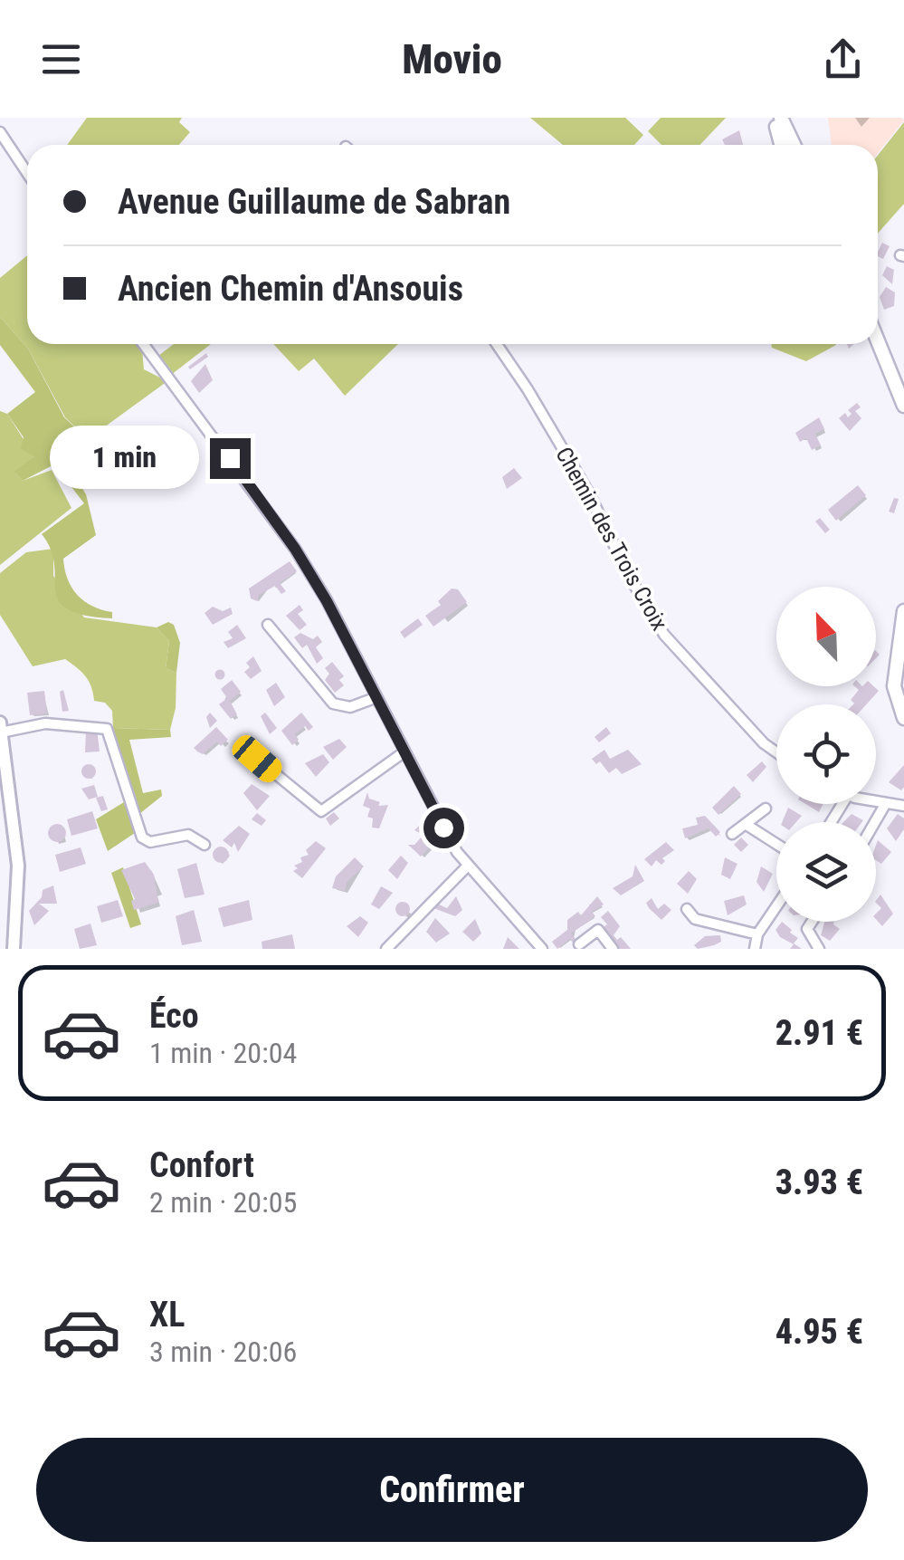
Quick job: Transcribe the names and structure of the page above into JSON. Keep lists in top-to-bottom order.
{
  "streets": {
    "street": ["Chemin des Trois Croix"]
  },
  "north": "top left",
  "page": {
    "header": "Movio",
    "banner": ["Avenue Guillaume de Sabran", "Ancien Chemin d'Ansouis"],
    "bubble": "1 min",
    "list": [
      {
        "name": "Éco",
        "note": "1 min · 20:04",
        "value": "2.91 €"
      },
      {
        "name": "Confort",
        "note": "2 min · 20:05",
        "value": "3.93 €"
      },
      {
        "name": "XL",
        "note": "3 min · 20:06",
        "value": "4.95 €"
      }
    ],
    "buttons": "Confirmer"
  }
}
